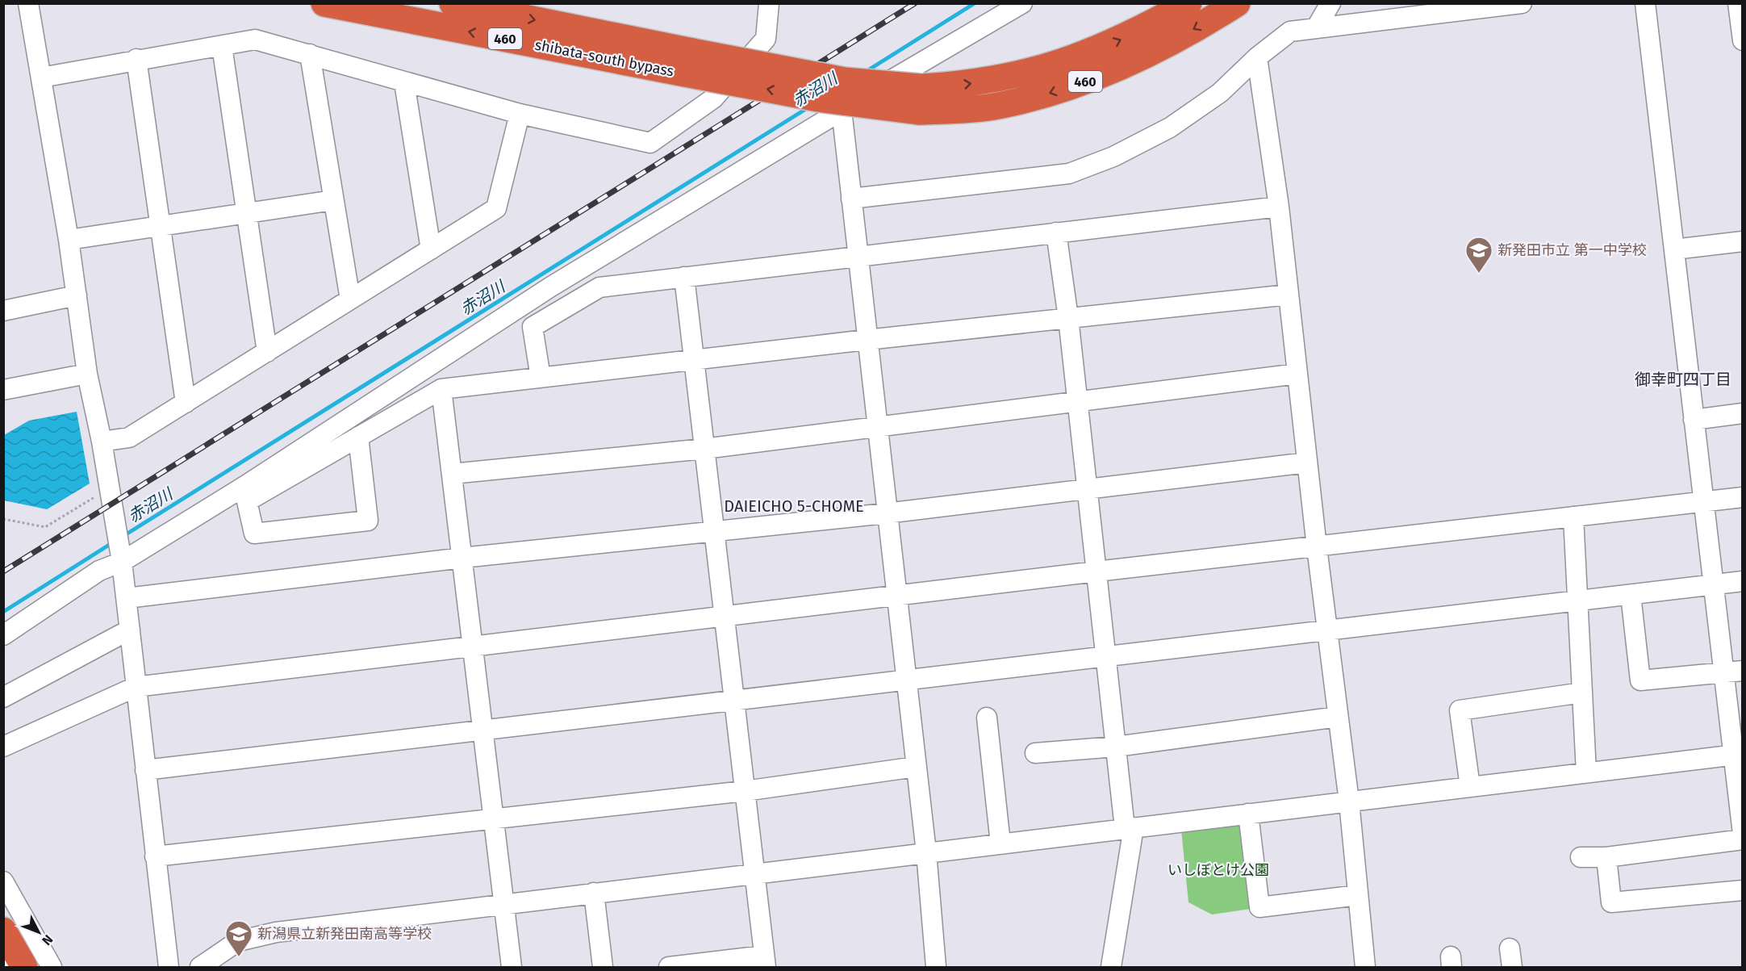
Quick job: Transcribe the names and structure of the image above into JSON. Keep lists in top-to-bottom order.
{
  "streets": {
    "highway": ["460", "shibata-south bypass"]
  },
  "crossings": [
    ["460", "shibata-south bypass"]
  ],
  "districts": ["御幸町四丁目", "DAIEICHO 5-CHOME"],
  "water": ["赤沼川"],
  "parks": ["いしぼとけ公園"],
  "places": {
    "school or university": ["新発田市立 第一中学校", "新潟県立新発田南高等学校"]
  },
  "north": "bottom right"
}
